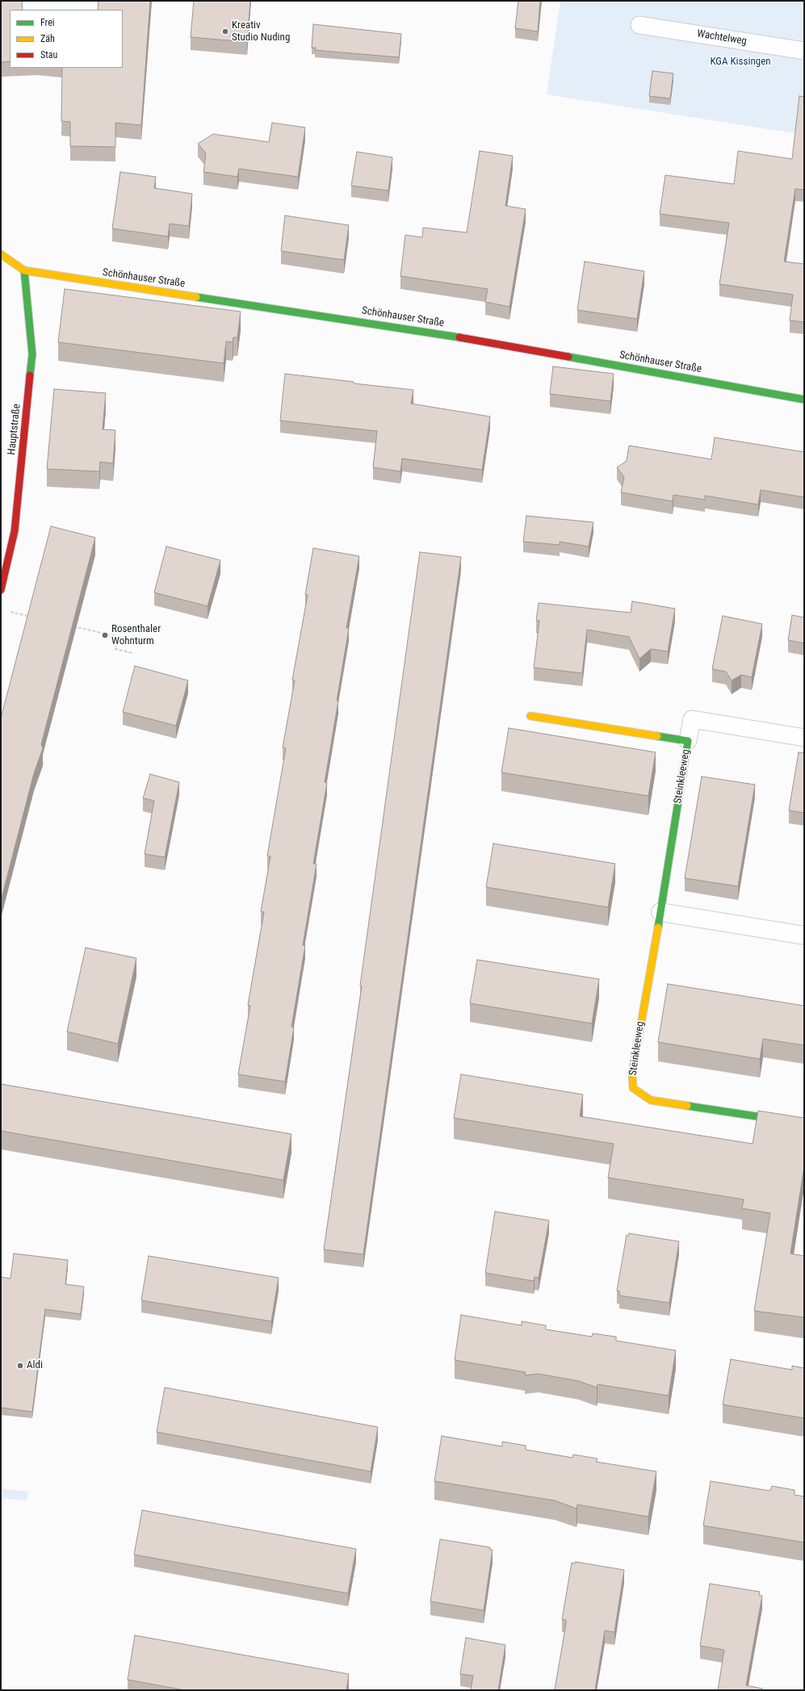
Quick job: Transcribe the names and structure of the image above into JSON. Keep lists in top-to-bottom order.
{
  "streets": {
    "street": ["Schönhauser Straße", "Hauptstraße", "Steinkleeweg"],
    "lane": ["Wachtelweg"]
  },
  "crossings": [
    ["Schönhauser Straße", "Hauptstraße"]
  ],
  "parks": ["KGA Kissingen"],
  "places": ["Kreativ Studio Nuding", "Rosenthaler Wohnturm", "Aldi"],
  "legend": ["Frei", "Zäh", "Stau"]
}
